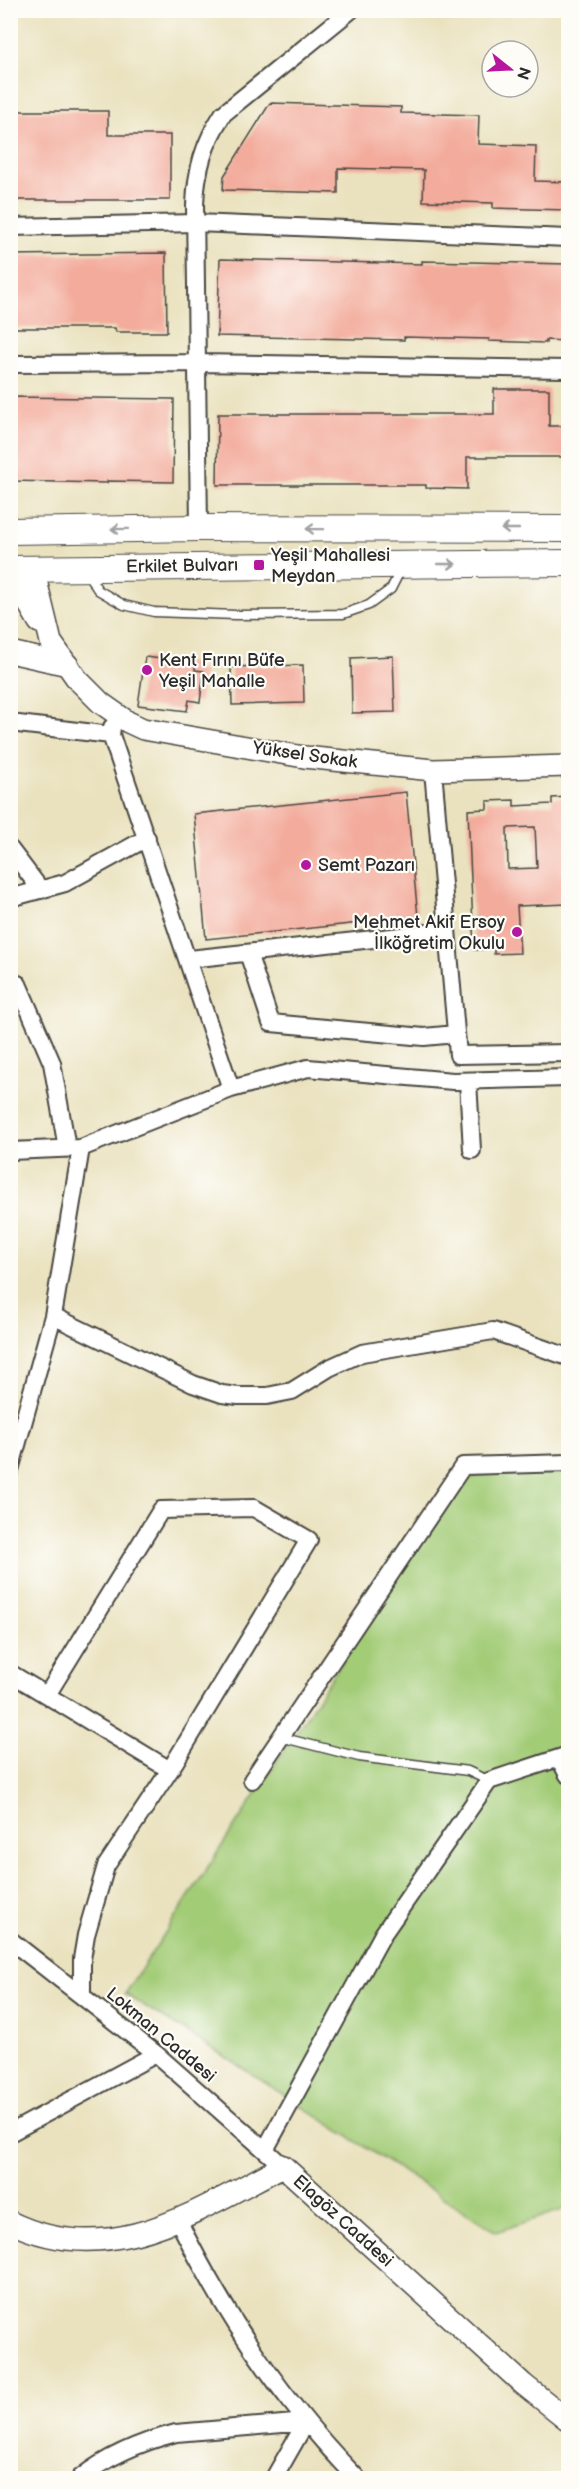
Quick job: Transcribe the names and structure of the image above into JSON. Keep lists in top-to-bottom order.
{
  "streets": {
    "main road": ["Erkilet Bulvarı"],
    "street": ["Yüksel Sokak", "Lokman Caddesi", "Elagöz Caddesi"]
  },
  "crossings": [
    ["Erkilet Bulvarı", "Yüksel Sokak"],
    ["Lokman Caddesi", "Elagöz Caddesi"]
  ],
  "places": {
    "transit": ["Yeşil Mahallesi Meydan"],
    "other": ["Kent Fırını Büfe Yeşil Mahalle", "Semt Pazarı", "Mehmet Akif Ersoy İlköğretim Okulu"]
  },
  "north": "right"
}
